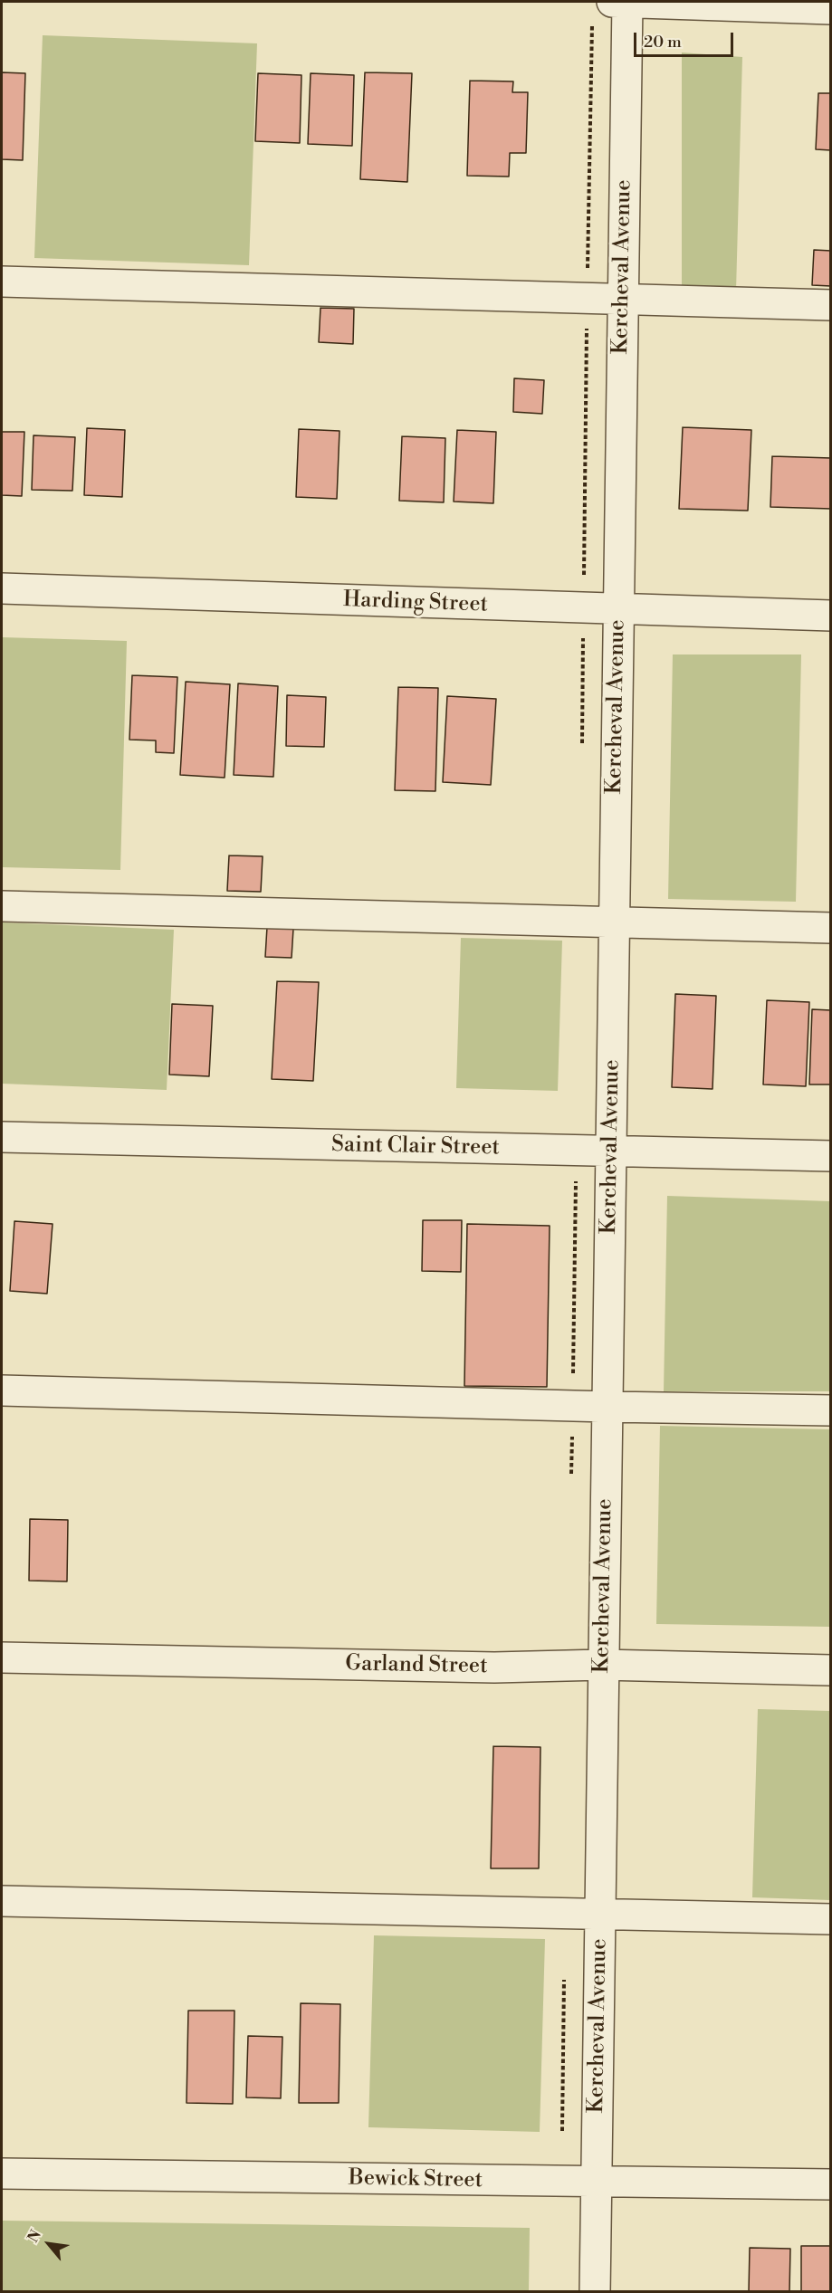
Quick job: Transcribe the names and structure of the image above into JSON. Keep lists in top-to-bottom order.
{
  "streets": {
    "street": [
      "Kercheval Avenue",
      "Harding Street",
      "Saint Clair Street",
      "Garland Street",
      "Bewick Street"
    ]
  },
  "crossings": [
    ["Kercheval Avenue", "Harding Street"],
    ["Kercheval Avenue", "Saint Clair Street"],
    ["Kercheval Avenue", "Garland Street"],
    ["Kercheval Avenue", "Bewick Street"]
  ],
  "scale_bar": "20 m",
  "north": "top left"
}
